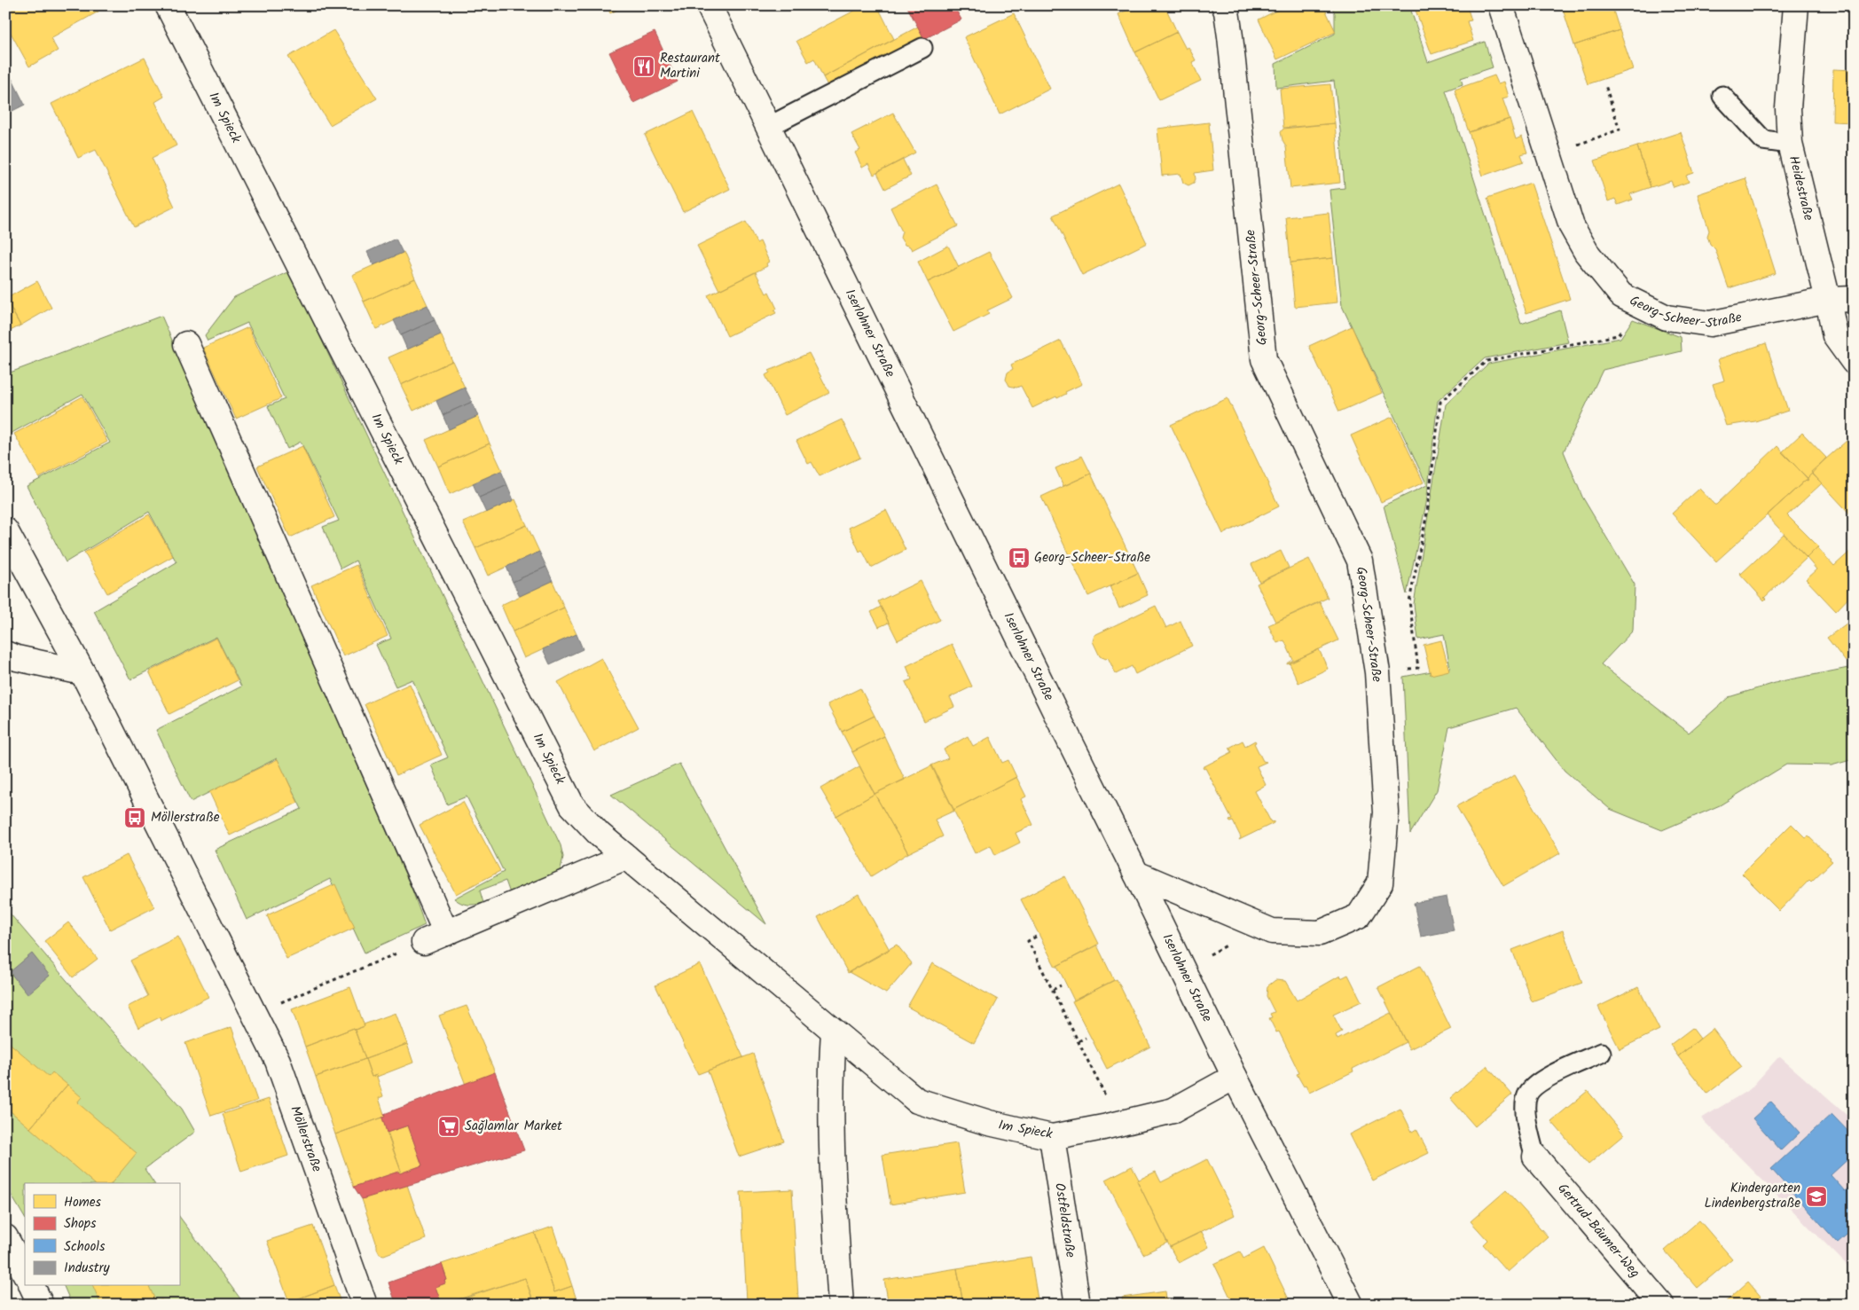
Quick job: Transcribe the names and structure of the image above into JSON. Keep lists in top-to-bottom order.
{
  "streets": {
    "street": [
      "Im Spieck",
      "Heidestraße",
      "Georg-Scheer-Straße",
      "Iserlohner Straße",
      "Möllerstraße",
      "Ostfeldstraße",
      "Gertrud-Bäumer-Weg"
    ]
  },
  "crossings": [
    ["Im Spieck", "Iserlohner Straße"],
    ["Im Spieck", "Ostfeldstraße"],
    ["Heidestraße", "Georg-Scheer-Straße"],
    ["Georg-Scheer-Straße", "Iserlohner Straße"]
  ],
  "places": {
    "restaurant": ["Restaurant Martini"],
    "bus stop": ["Georg-Scheer-Straße", "Möllerstraße"],
    "supermarket": ["Sağlamlar Market"],
    "school or university": ["Kindergarten Lindenbergstraße"]
  },
  "legend": [
    "Homes",
    "Shops",
    "Schools",
    "Industry"
  ]
}
